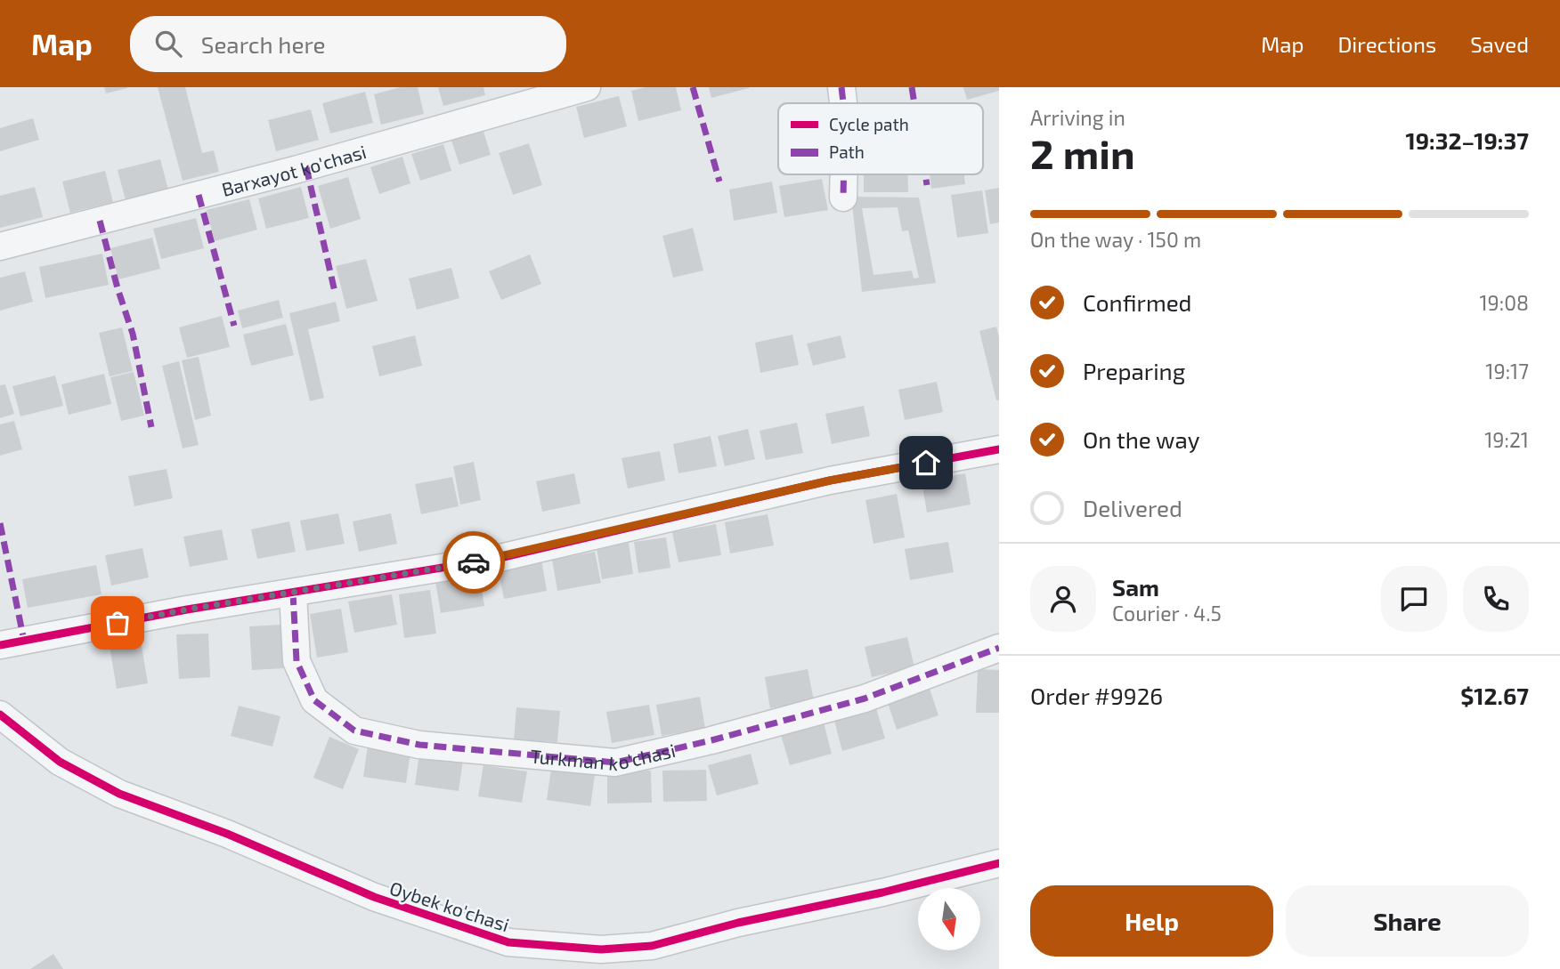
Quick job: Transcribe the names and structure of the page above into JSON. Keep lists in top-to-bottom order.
{
  "streets": {
    "street": ["Barxayot ko'chasi", "Turkman ko'chasi", "Oybek ko'chasi"]
  },
  "legend": ["Cycle path", "Path"],
  "north": "bottom",
  "page": {
    "header": "Map",
    "search": "Search here",
    "nav": ["Map", "Directions", "Saved"],
    "heading": ["2 min", "Arriving in", "19:32–19:37"],
    "panel": [
      "Sam",
      "Courier · 4.5",
      "Order #9926",
      "$12.67"
    ],
    "bar": "On the way · 150 m",
    "list": [
      ["Confirmed", "19:08"],
      ["Preparing", "19:17"],
      ["On the way", "19:21"],
      "Delivered"
    ],
    "buttons": ["Help", "Share"]
  }
}
